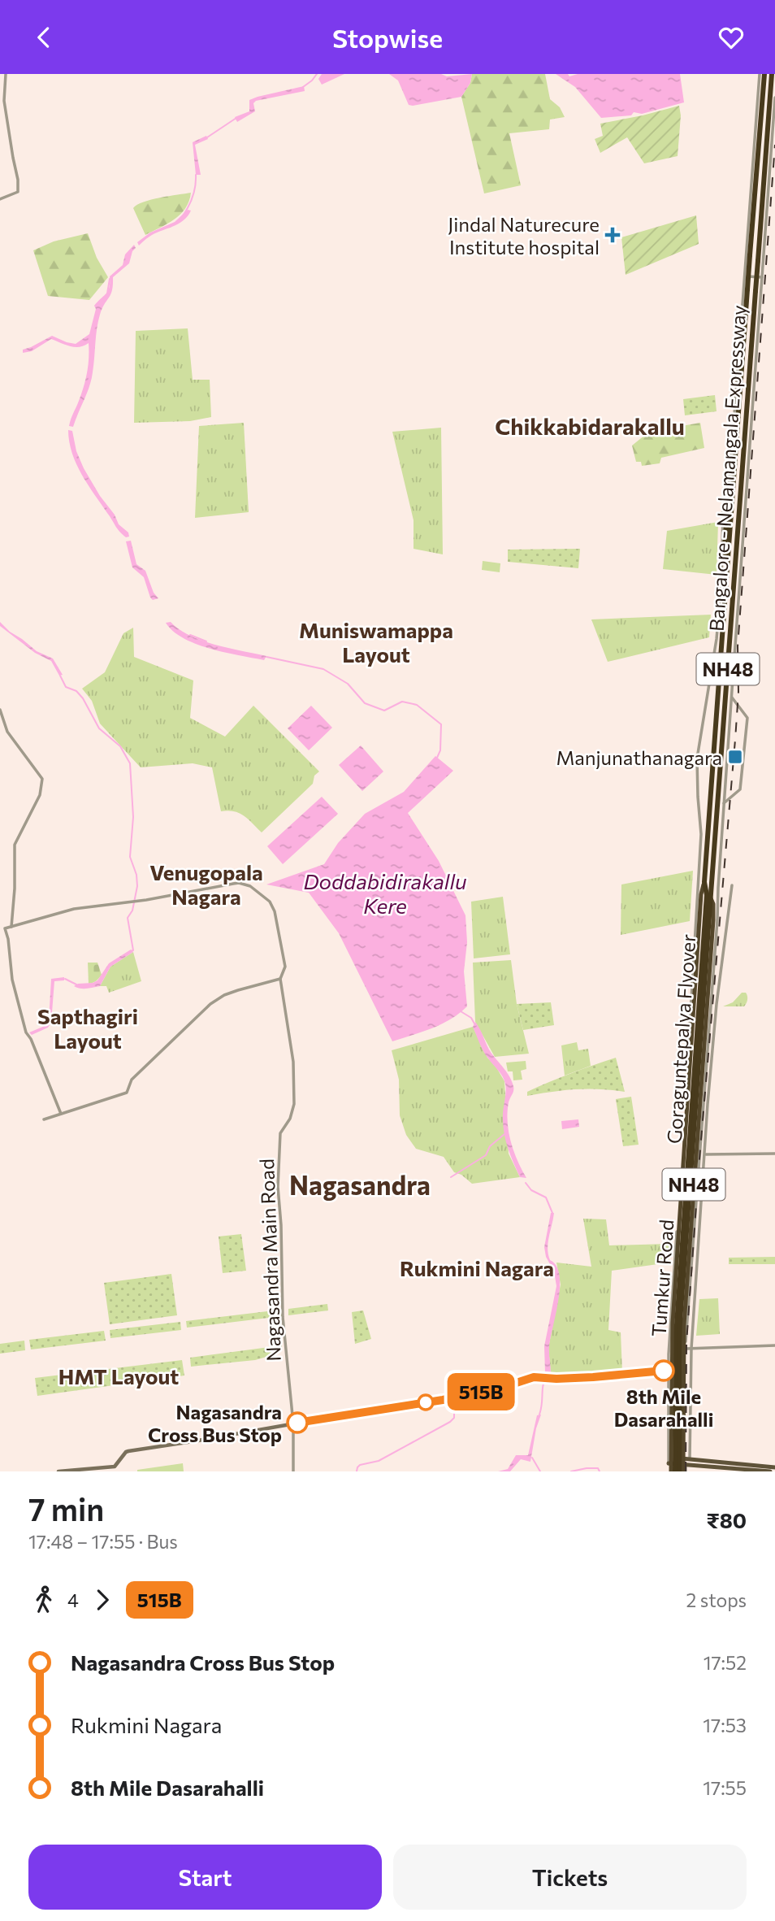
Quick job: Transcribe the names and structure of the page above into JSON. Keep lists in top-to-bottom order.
{
  "streets": {
    "highway": [
      "Bangalore - Nelamangala Expressway",
      "NH48",
      "Goraguntepalya Flyover",
      "Tumkur Road"
    ],
    "street": ["Nagasandra Main Road"]
  },
  "crossings": [
    ["Bangalore - Nelamangala Expressway", "Goraguntepalya Flyover"],
    ["Bangalore - Nelamangala Expressway", "Tumkur Road"],
    ["Goraguntepalya Flyover", "Tumkur Road"]
  ],
  "districts": [
    "Chikkabidarakallu",
    "Muniswamappa Layout",
    "Venugopala Nagara",
    "Sapthagiri Layout",
    "Nagasandra",
    "Rukmini Nagara",
    "HMT Layout"
  ],
  "water": ["Doddabidirakallu Kere"],
  "places": {
    "health": ["Jindal Naturecure Institute hospital"],
    "transit": ["Manjunathanagara"],
    "other": ["8th Mile Dasarahalli", "Nagasandra Cross Bus Stop"]
  },
  "lines": ["bus line 515B"],
  "page": {
    "header": "Stopwise",
    "on_map": "515B",
    "heading": ["7 min", "17:48 – 17:55 · Bus", "₹80"],
    "legs": ["4", "515B", "2 stops"],
    "list": [
      {
        "name": "Nagasandra Cross Bus Stop",
        "value": "17:52"
      },
      {
        "name": "Rukmini Nagara",
        "value": "17:53"
      },
      {
        "name": "8th Mile Dasarahalli",
        "value": "17:55"
      }
    ],
    "buttons": ["Start", "Tickets"]
  }
}
